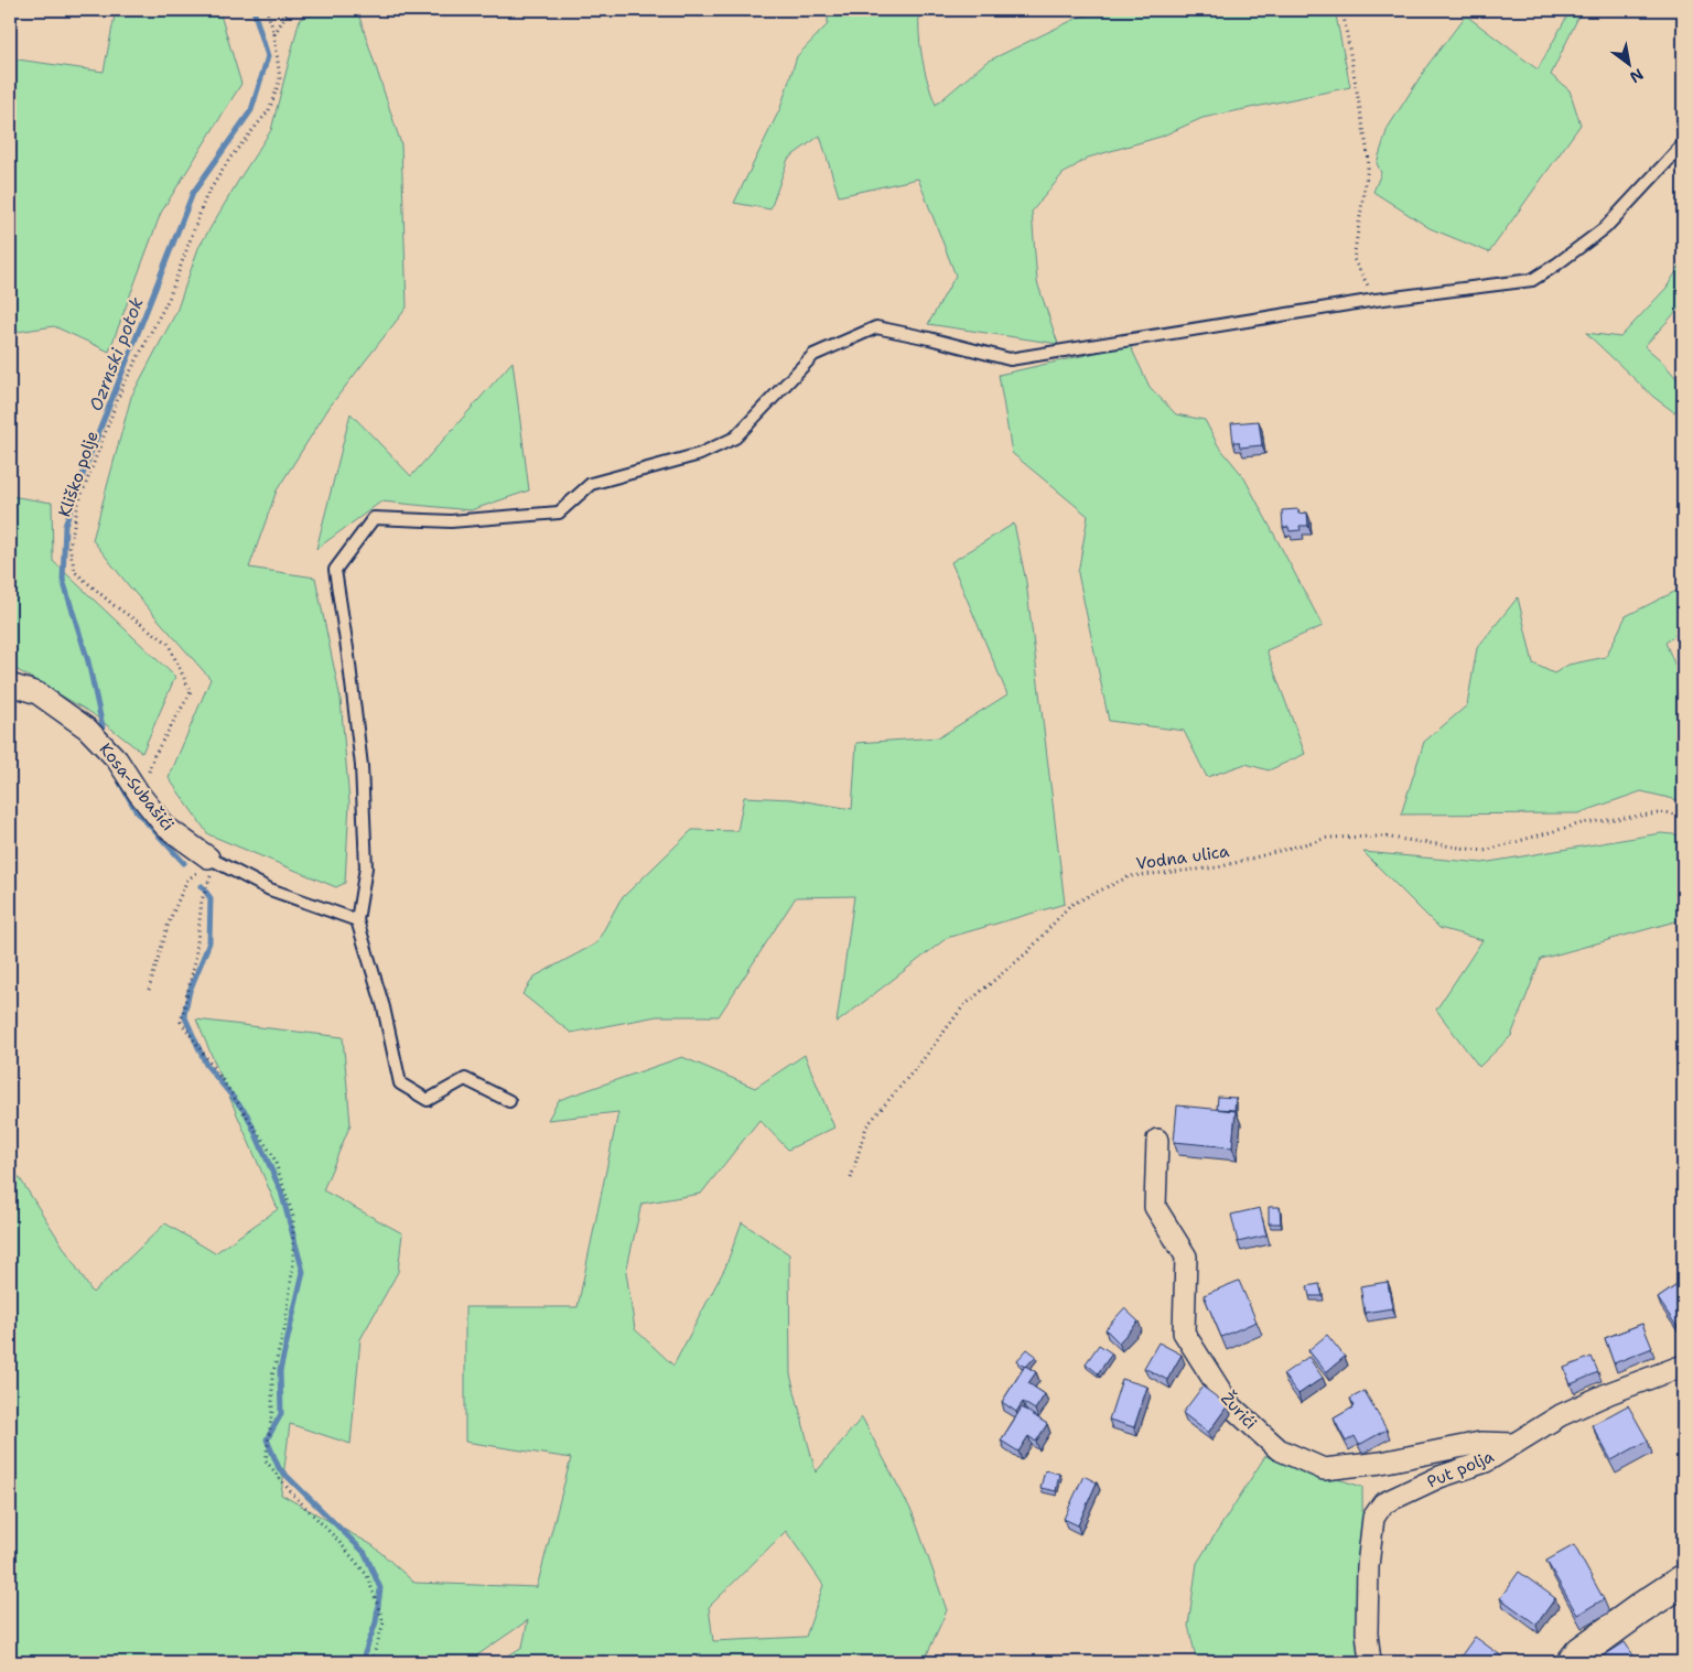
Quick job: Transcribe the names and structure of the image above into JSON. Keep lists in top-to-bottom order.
{
  "streets": {
    "street": ["Kosa-Subašići", "Žurići", "Put polja"],
    "path": ["Kliško polje", "Vodna ulica"]
  },
  "crossings": [
    ["Kliško polje", "Kosa-Subašići"],
    ["Žurići", "Put polja"]
  ],
  "water": ["Ozrnski potok"],
  "north": "bottom right"
}
